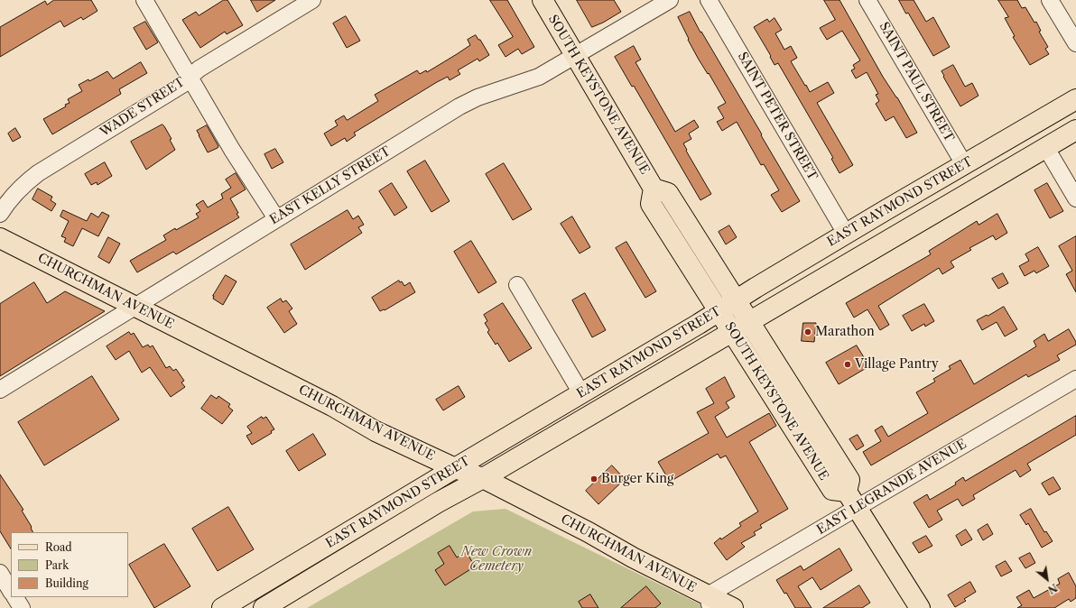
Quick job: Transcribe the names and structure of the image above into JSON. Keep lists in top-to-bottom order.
{
  "streets": {
    "main road": ["SOUTH KEYSTONE AVENUE", "EAST RAYMOND STREET", "CHURCHMAN AVENUE"],
    "street": [
      "SAINT PAUL STREET",
      "WADE STREET",
      "SAINT PETER STREET",
      "EAST KELLY STREET",
      "EAST LEGRANDE AVENUE"
    ]
  },
  "crossings": [
    ["SAINT PAUL STREET", "EAST RAYMOND STREET"],
    ["SOUTH KEYSTONE AVENUE", "EAST KELLY STREET"],
    ["SOUTH KEYSTONE AVENUE", "EAST RAYMOND STREET"],
    ["SAINT PETER STREET", "EAST RAYMOND STREET"],
    ["EAST KELLY STREET", "CHURCHMAN AVENUE"],
    ["EAST RAYMOND STREET", "CHURCHMAN AVENUE"],
    ["CHURCHMAN AVENUE", "EAST LEGRANDE AVENUE"]
  ],
  "parks": ["New Crown Cemetery"],
  "places": ["Marathon", "Village Pantry", "Burger King"],
  "legend": ["Road", "Park", "Building"],
  "north": "bottom right"
}
